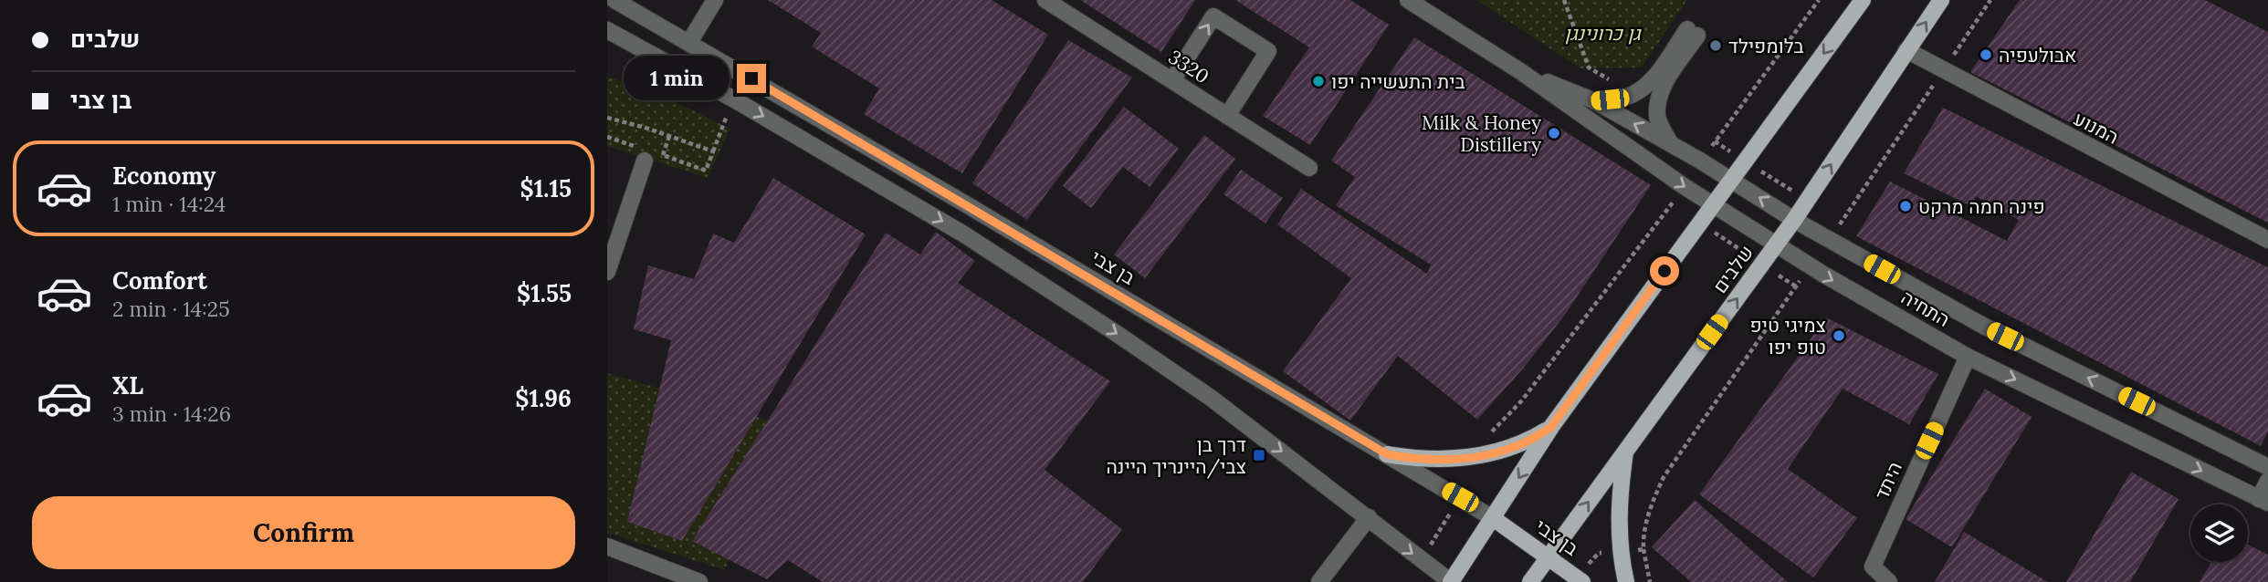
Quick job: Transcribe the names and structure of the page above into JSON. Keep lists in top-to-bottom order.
{
  "streets": {
    "main road": ["בן צבי", "שלבים"],
    "street": [
      "3320",
      "המנוע",
      "התחיה",
      "היתד"
    ]
  },
  "crossings": [
    ["המנוע", "שלבים"],
    ["בן צבי", "שלבים"],
    ["שלבים", "התחיה"],
    ["התחיה", "היתד"]
  ],
  "parks": ["גן כרונינגן"],
  "places": {
    "other": [
      "בלומפילד",
      "אבולעפיה",
      "בית התעשייה יפו",
      "Milk & Honey Distillery",
      "פינה חמה מרקט",
      "צמיגי טיפ טופ יפו"
    ],
    "transit": ["דרך בן צבי/היינריך היינה"]
  },
  "page": {
    "banner": ["שלבים", "בן צבי"],
    "bubble": "1 min",
    "list": [
      {
        "name": "Economy",
        "note": "1 min · 14:24",
        "value": "$1.15"
      },
      {
        "name": "Comfort",
        "note": "2 min · 14:25",
        "value": "$1.55"
      },
      {
        "name": "XL",
        "note": "3 min · 14:26",
        "value": "$1.96"
      }
    ],
    "buttons": "Confirm"
  }
}
